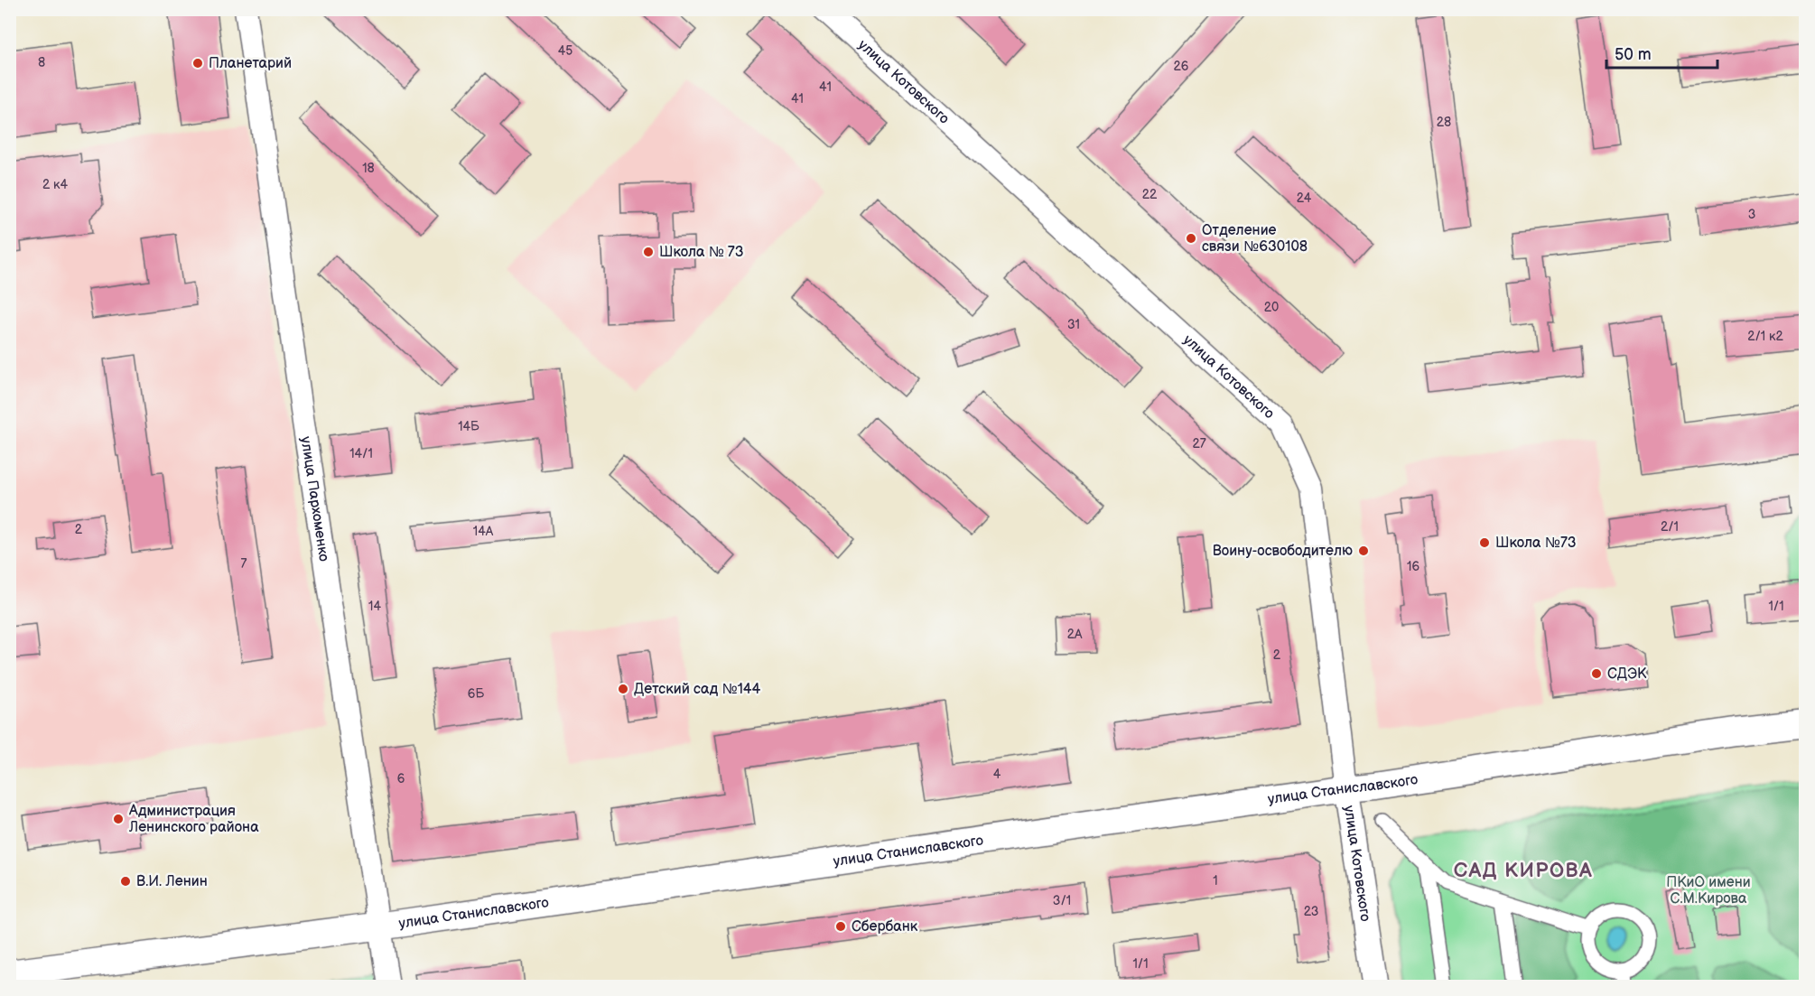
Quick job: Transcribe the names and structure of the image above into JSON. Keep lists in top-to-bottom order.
{
  "streets": {
    "main road": ["улица Котовского", "улица Станиславского"],
    "street": ["улица Пархоменко"]
  },
  "crossings": [
    ["улица Котовского", "улица Станиславского"],
    ["улица Пархоменко", "улица Станиславского"]
  ],
  "districts": ["САД КИРОВА"],
  "parks": ["ПКиО имени С.М.Кирова"],
  "places": [
    "Планетарий",
    "Отделение связи №630108",
    "Школа № 73",
    "Школа №73",
    "Воину-освободителю",
    "СДЭК",
    "Детский сад №144",
    "Администрация Ленинского района",
    "В.И. Ленин",
    "Сбербанк"
  ],
  "house_numbers": [
    "45",
    "8",
    "26",
    "41",
    "41",
    "28",
    "18",
    "2 к4",
    "22",
    "24",
    "3",
    "20",
    "31",
    "2/1 к2",
    "14Б",
    "27",
    "14/1",
    "2/1",
    "2",
    "14А",
    "7",
    "16",
    "14",
    "1/1",
    "2А",
    "2",
    "6Б",
    "4",
    "6",
    "1",
    "3/1",
    "23",
    "1/1"
  ],
  "scale_bar": "50 m"
}
